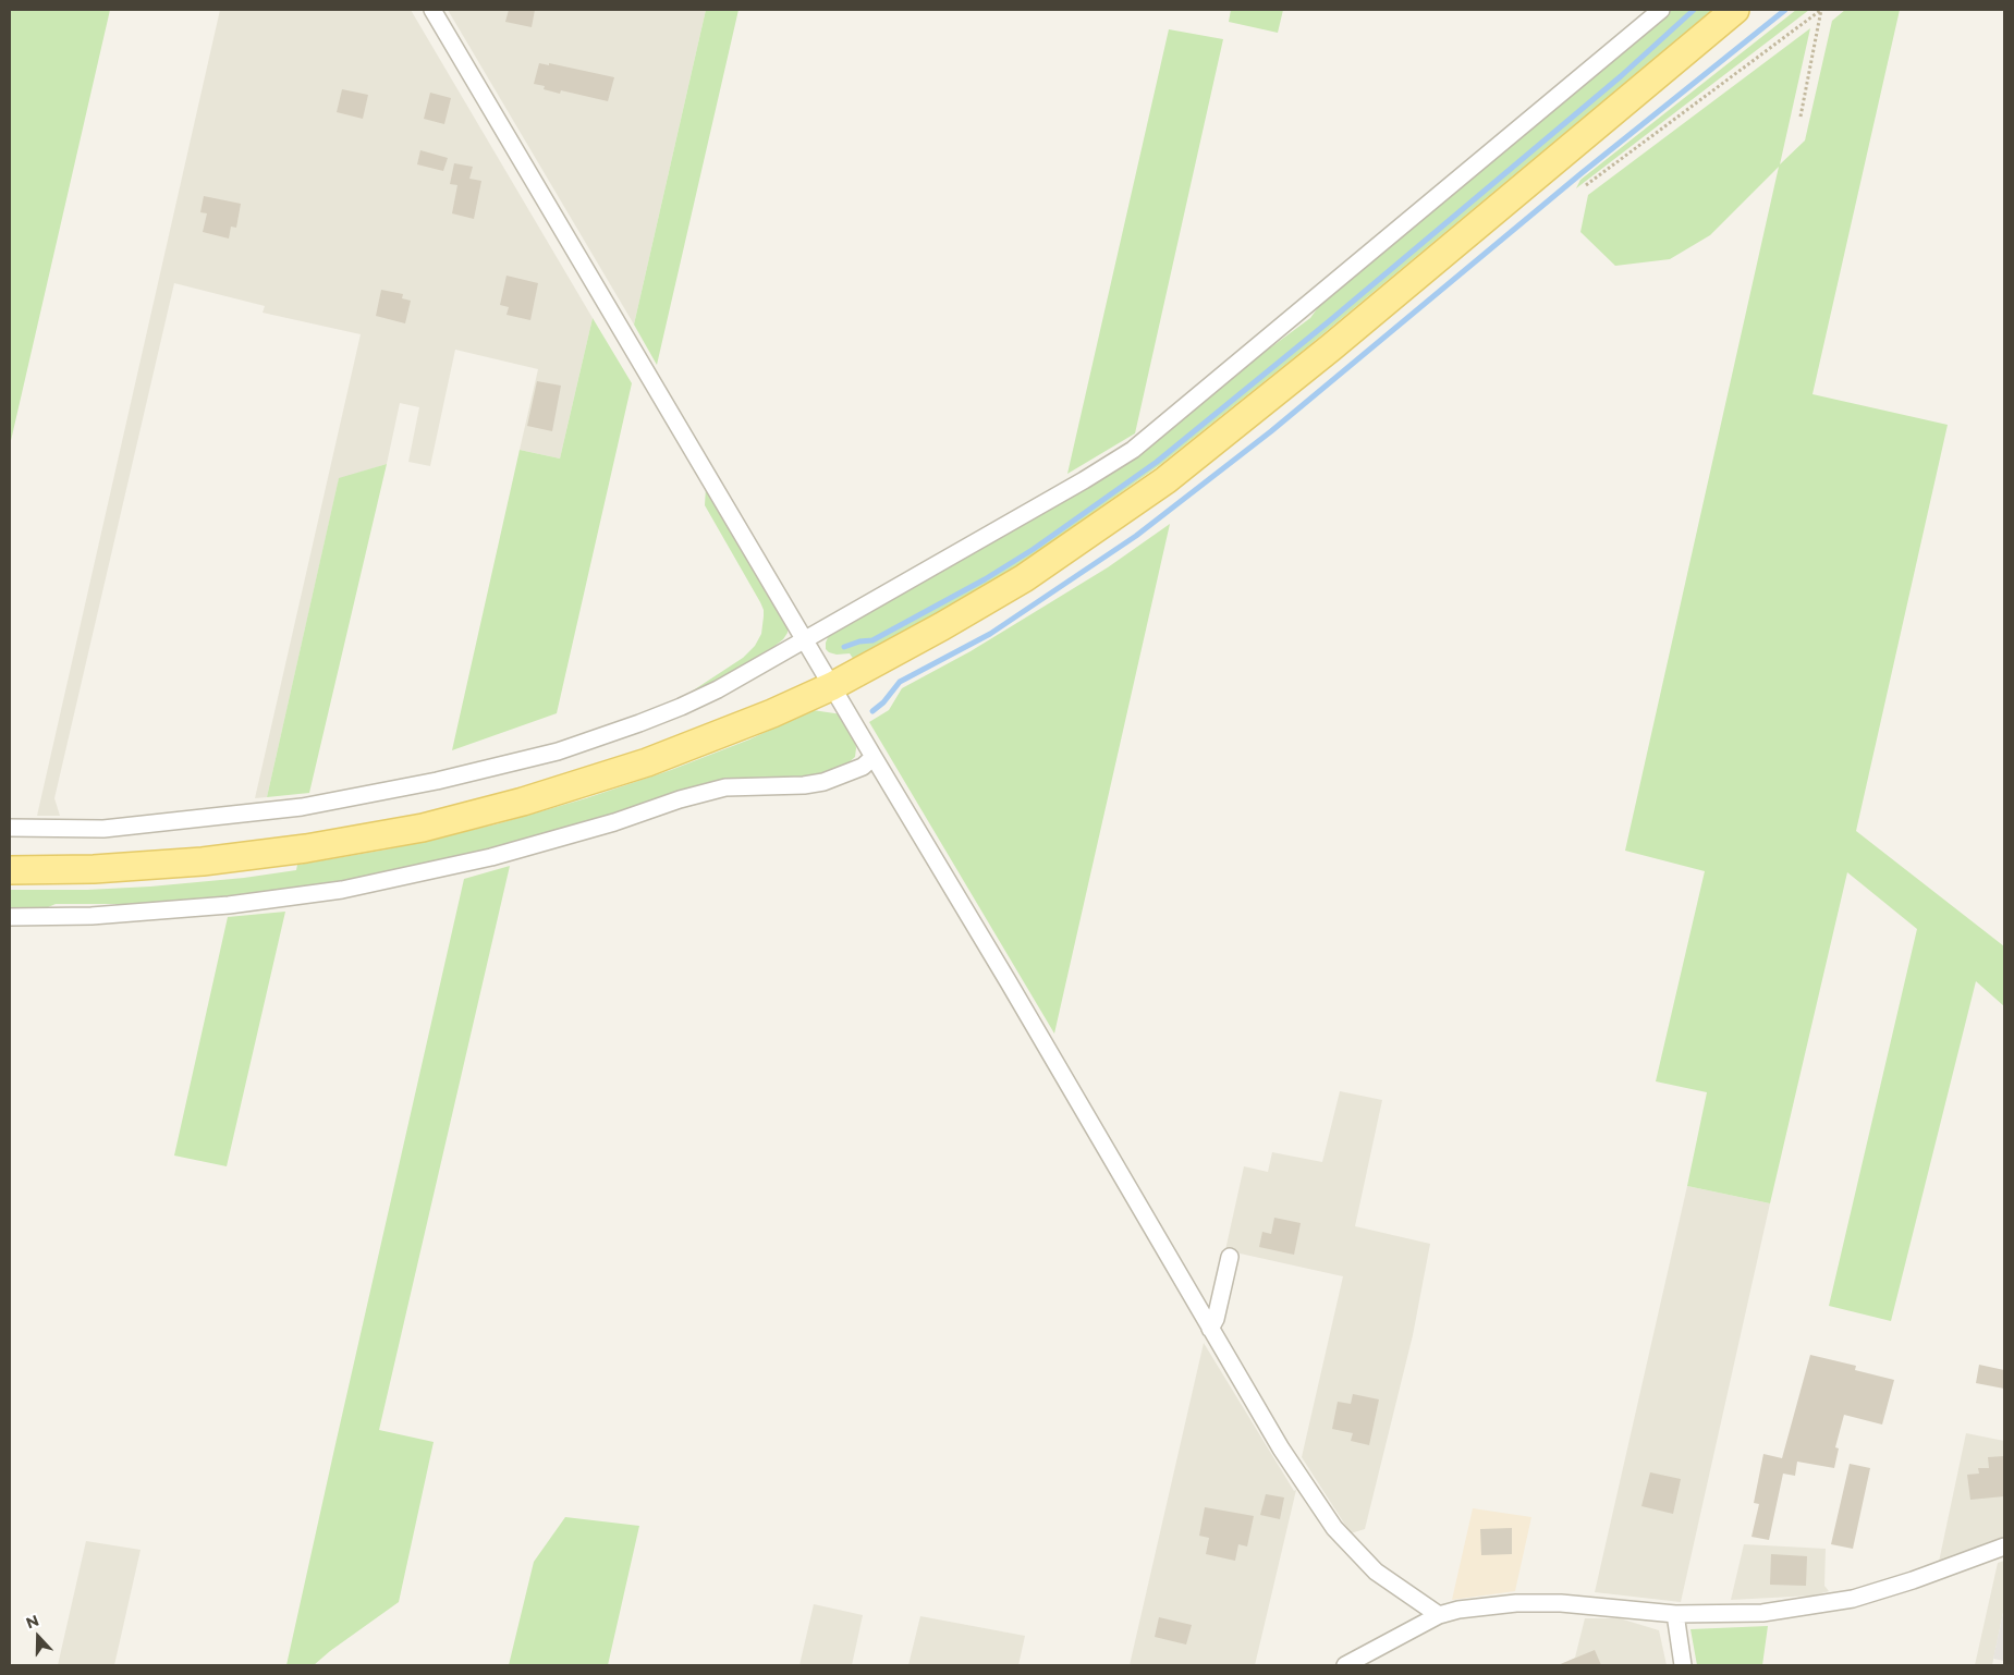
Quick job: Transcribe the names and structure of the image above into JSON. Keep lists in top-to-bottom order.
{
  "north": "top"
}
